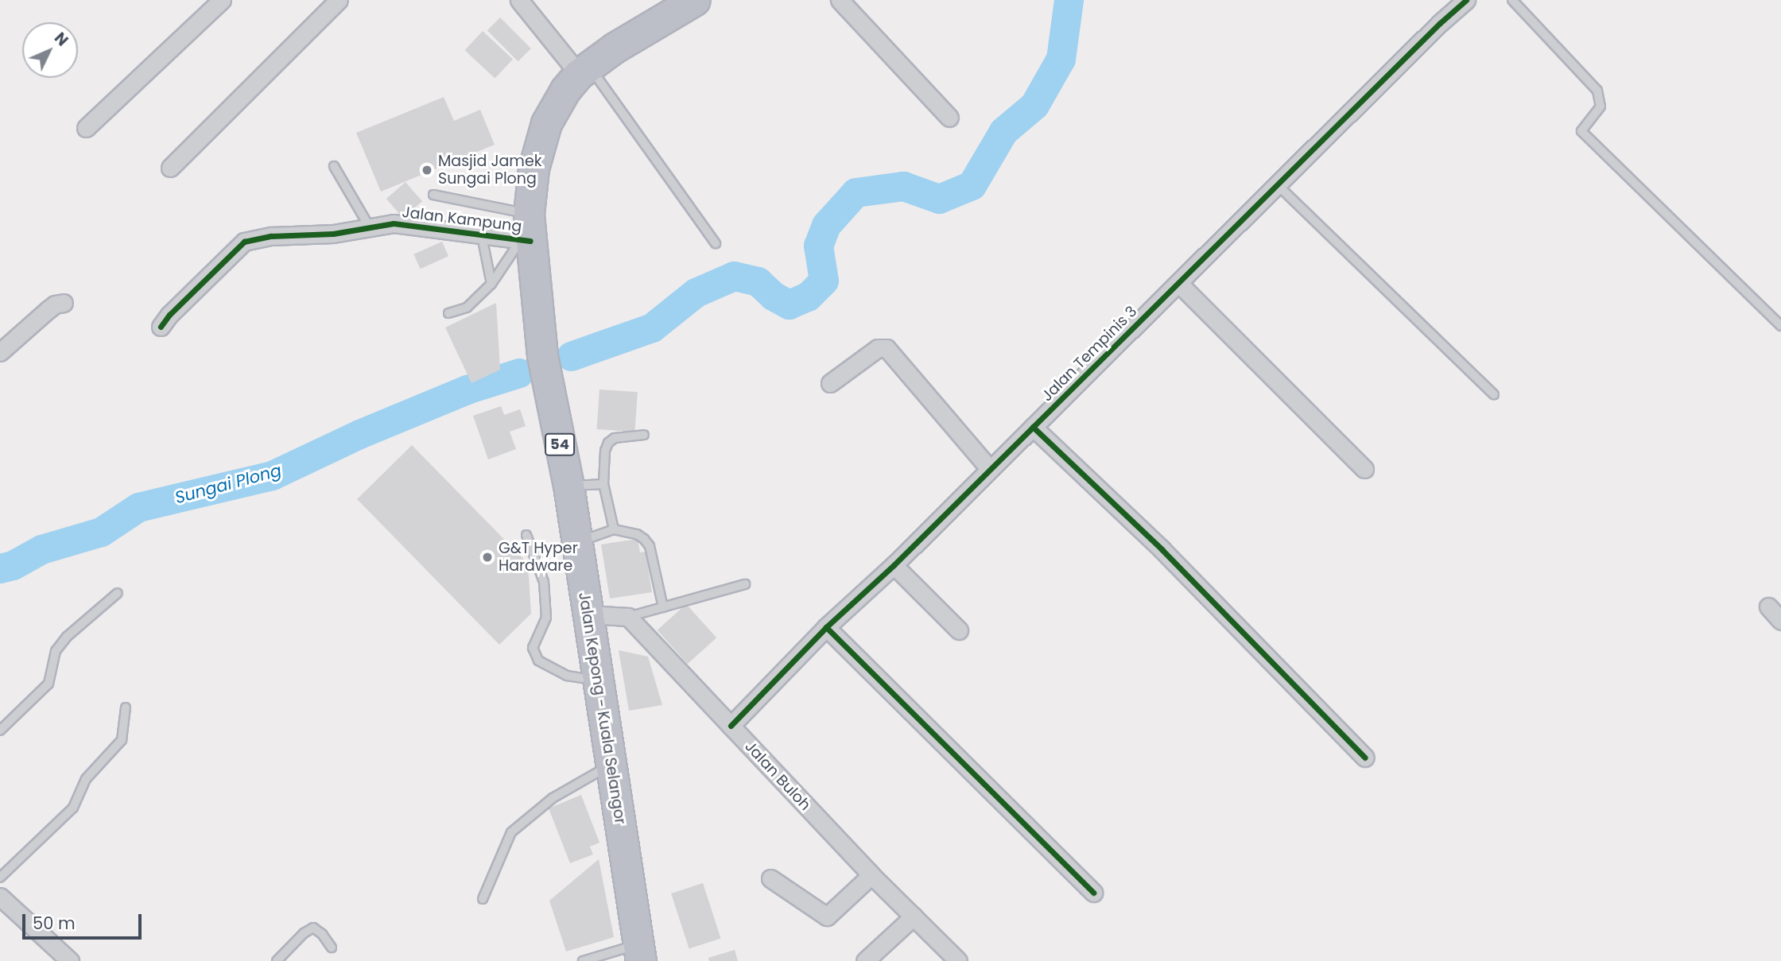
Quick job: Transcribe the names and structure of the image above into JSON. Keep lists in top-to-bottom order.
{
  "streets": {
    "highway": ["54", "Jalan Kepong - Kuala Selangor"],
    "street": ["Jalan Kampung", "Jalan Tempinis 3", "Jalan Buloh"]
  },
  "crossings": [
    ["Jalan Kampung", "Jalan Kepong - Kuala Selangor"],
    ["Jalan Tempinis 3", "Jalan Buloh"]
  ],
  "water": ["Sungai Plong"],
  "places": ["Masjid Jamek Sungai Plong", "G&T Hyper Hardware"],
  "scale_bar": "50 m",
  "north": "top right"
}
